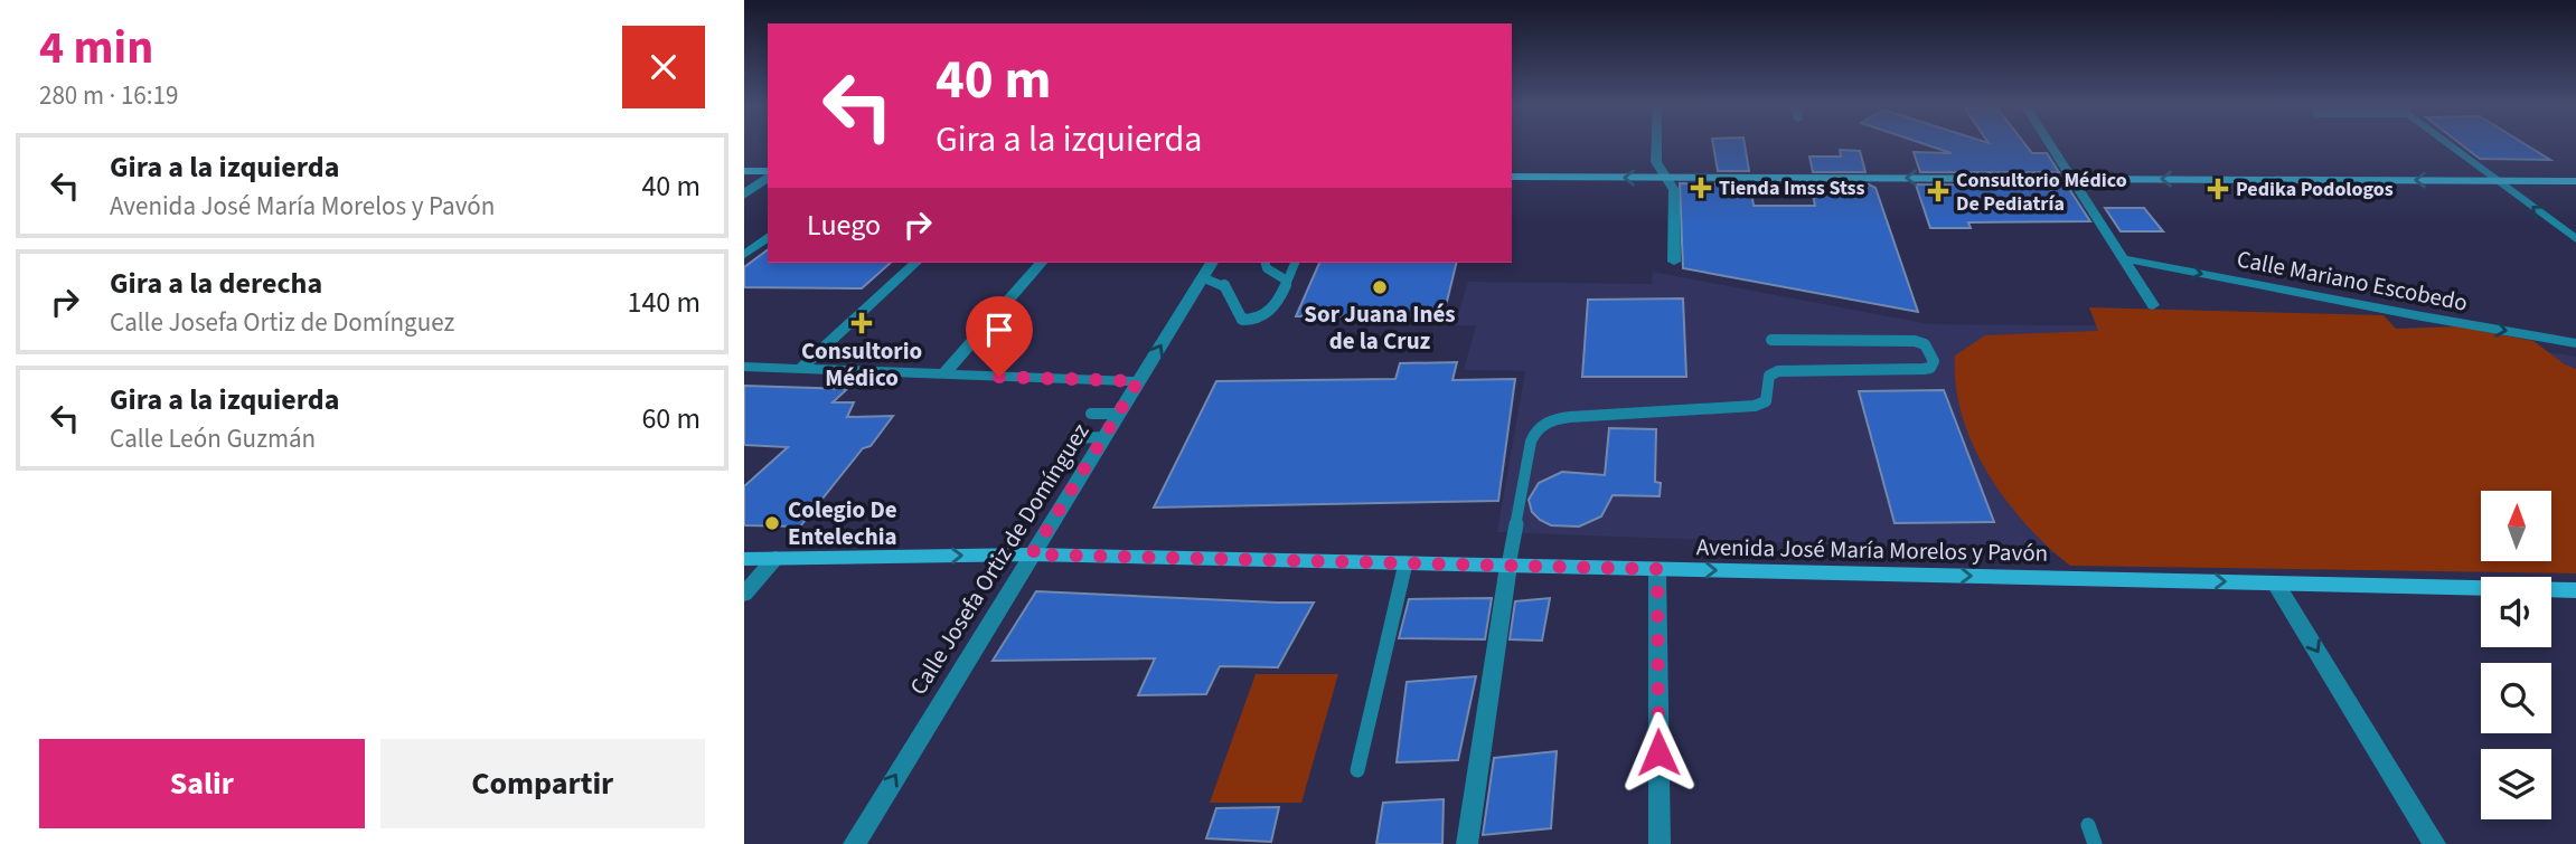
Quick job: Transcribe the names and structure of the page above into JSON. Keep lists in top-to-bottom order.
{
  "streets": {
    "main road": ["Avenida José María Morelos y Pavón"],
    "street": ["Calle Mariano Escobedo", "Calle Josefa Ortiz de Domínguez"]
  },
  "crossings": [
    ["Avenida José María Morelos y Pavón", "Calle Josefa Ortiz de Domínguez"]
  ],
  "one_way": ["Calle Mariano Escobedo", "Avenida José María Morelos y Pavón", "Calle Josefa Ortiz de Domínguez"],
  "places": {
    "health": [
      "Tienda Imss Stss",
      "Pedika Podologos",
      "Consultorio Médico De Pediatría",
      "Consultorio Médico"
    ],
    "other": ["Sor Juana Inés de la Cruz", "Colegio De Entelechia"]
  },
  "north": "top",
  "page": {
    "heading": ["4 min", "280 m · 16:19"],
    "turn": ["40 m", "Gira a la izquierda"],
    "list": [
      {
        "name": "Gira a la izquierda",
        "note": "Avenida José María Morelos y Pavón",
        "value": "40 m"
      },
      {
        "name": "Gira a la derecha",
        "note": "Calle Josefa Ortiz de Domínguez",
        "value": "140 m"
      },
      {
        "name": "Gira a la izquierda",
        "note": "Calle León Guzmán",
        "value": "60 m"
      }
    ],
    "then": "Luego",
    "buttons": ["Salir", "Compartir"]
  }
}
